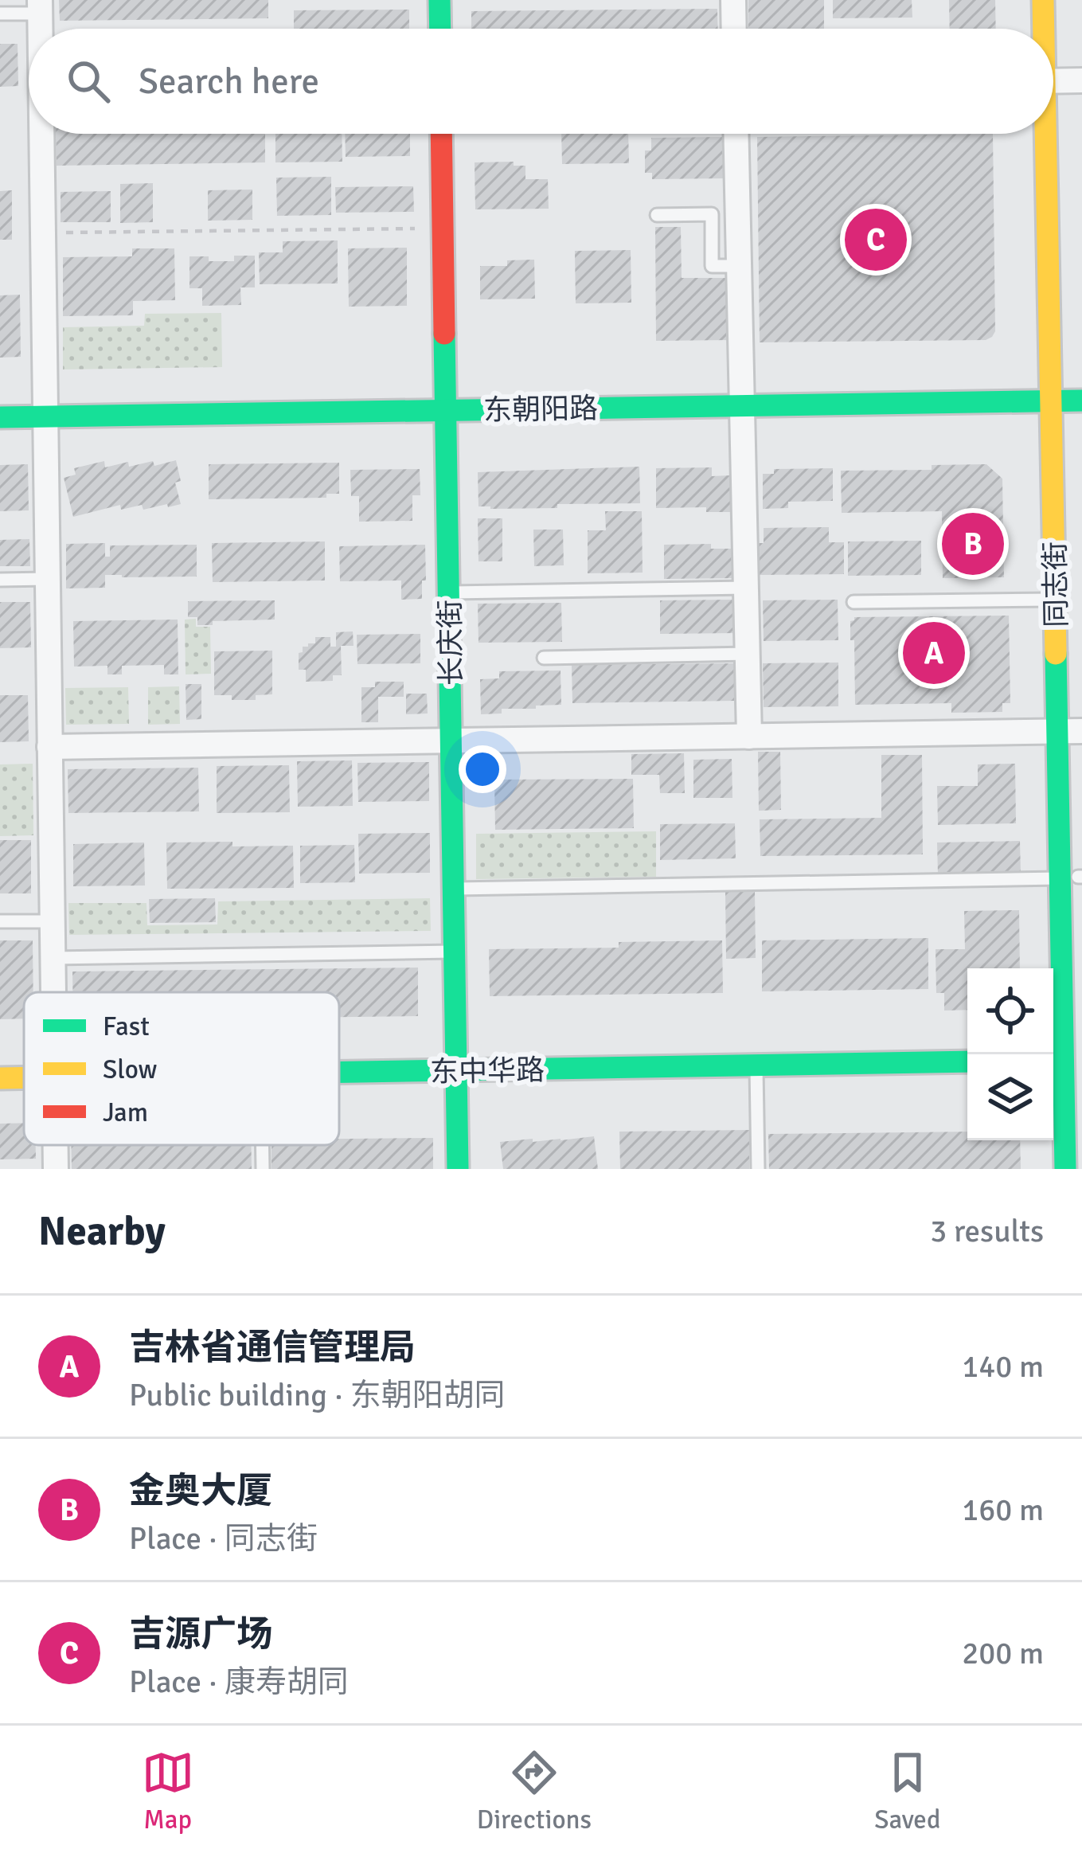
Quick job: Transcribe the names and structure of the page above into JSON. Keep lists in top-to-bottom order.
{
  "streets": {
    "street": [
      "东朝阳路",
      "同志街",
      "长庆街",
      "东中华路"
    ]
  },
  "crossings": [
    ["东朝阳路", "同志街"],
    ["东朝阳路", "长庆街"],
    ["长庆街", "东中华路"]
  ],
  "legend": ["Fast", "Slow", "Jam"],
  "page": {
    "search": "Search here",
    "pins": ["C", "B", "A"],
    "heading": ["Nearby", "3 results"],
    "list": [
      {
        "mark": "A",
        "name": "吉林省通信管理局",
        "note": "Public building · 东朝阳胡同",
        "value": "140 m"
      },
      {
        "mark": "B",
        "name": "金奥大厦",
        "note": "Place · 同志街",
        "value": "160 m"
      },
      {
        "mark": "C",
        "name": "吉源广场",
        "note": "Place · 康寿胡同",
        "value": "200 m"
      }
    ],
    "nav": ["Map", "Directions", "Saved"]
  }
}
